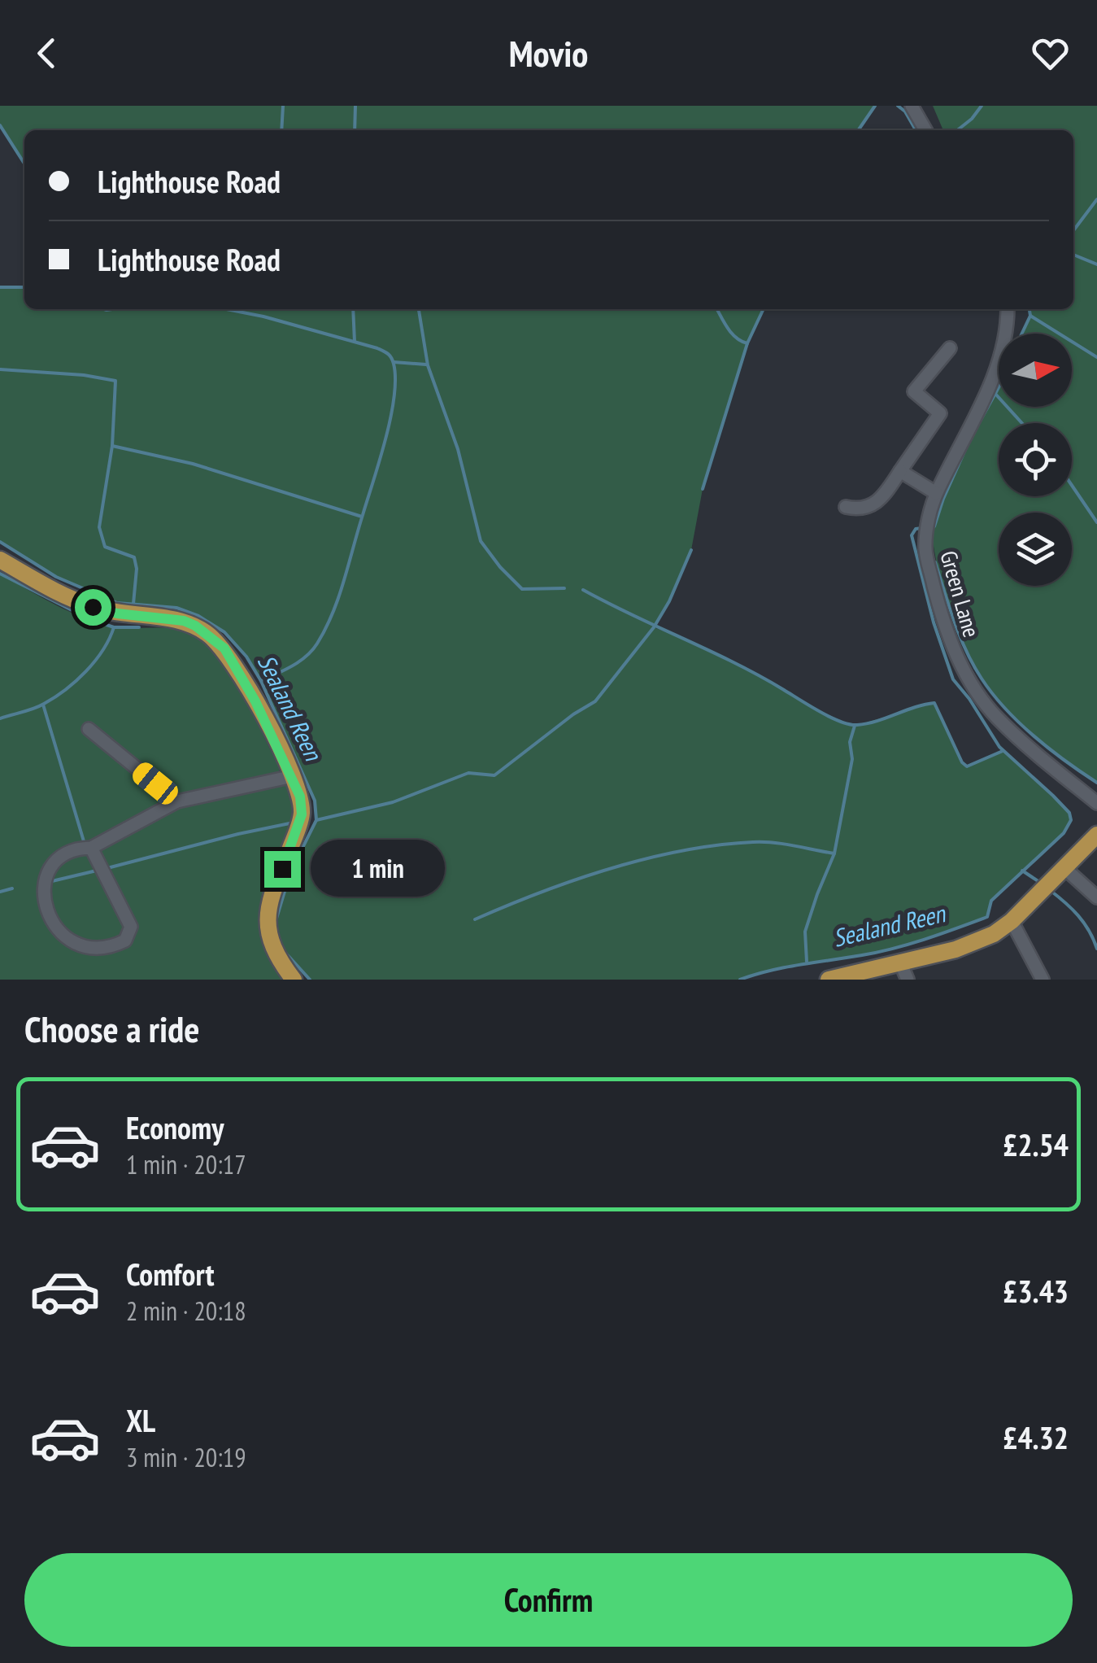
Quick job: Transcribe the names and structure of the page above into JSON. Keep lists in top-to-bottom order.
{
  "streets": {
    "street": ["Green Lane"]
  },
  "water": ["Sealand Reen"],
  "north": "right",
  "page": {
    "header": "Movio",
    "banner": ["Lighthouse Road", "Lighthouse Road"],
    "bubble": "1 min",
    "heading": "Choose a ride",
    "list": [
      {
        "name": "Economy",
        "note": "1 min · 20:17",
        "value": "£2.54"
      },
      {
        "name": "Comfort",
        "note": "2 min · 20:18",
        "value": "£3.43"
      },
      {
        "name": "XL",
        "note": "3 min · 20:19",
        "value": "£4.32"
      }
    ],
    "buttons": "Confirm"
  }
}
